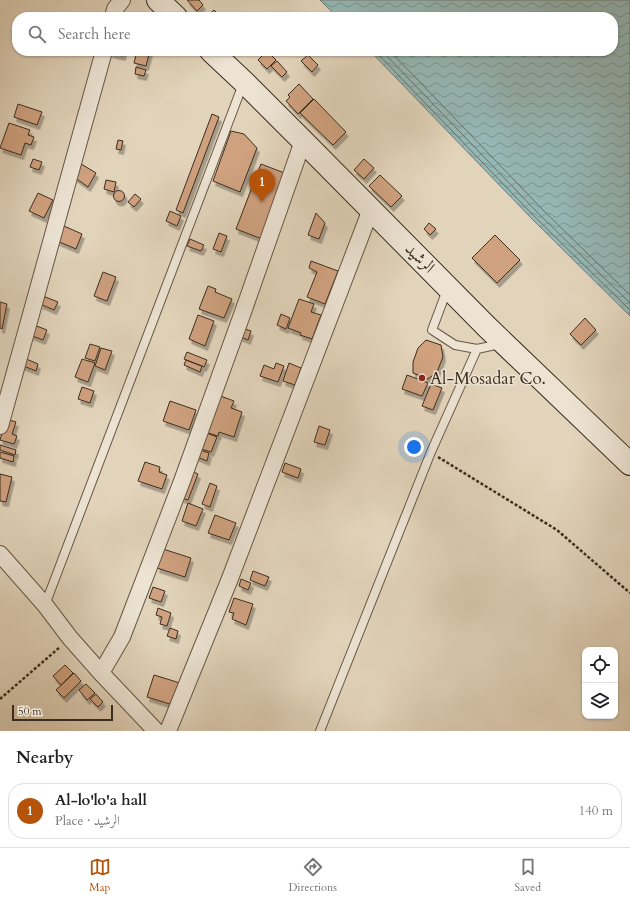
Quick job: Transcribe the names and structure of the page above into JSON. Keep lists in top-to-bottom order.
{
  "streets": {
    "main road": ["الرشيد"]
  },
  "places": ["Al-Mosadar Co."],
  "scale_bar": "50 m",
  "page": {
    "search": "Search here",
    "pins": "1",
    "scale": "50 m",
    "heading": "Nearby",
    "list": [
      {
        "mark": "1",
        "name": "Al-lo'lo'a hall",
        "note": "Place · الرشيد",
        "value": "140 m"
      }
    ],
    "nav": ["Map", "Directions", "Saved"]
  }
}
